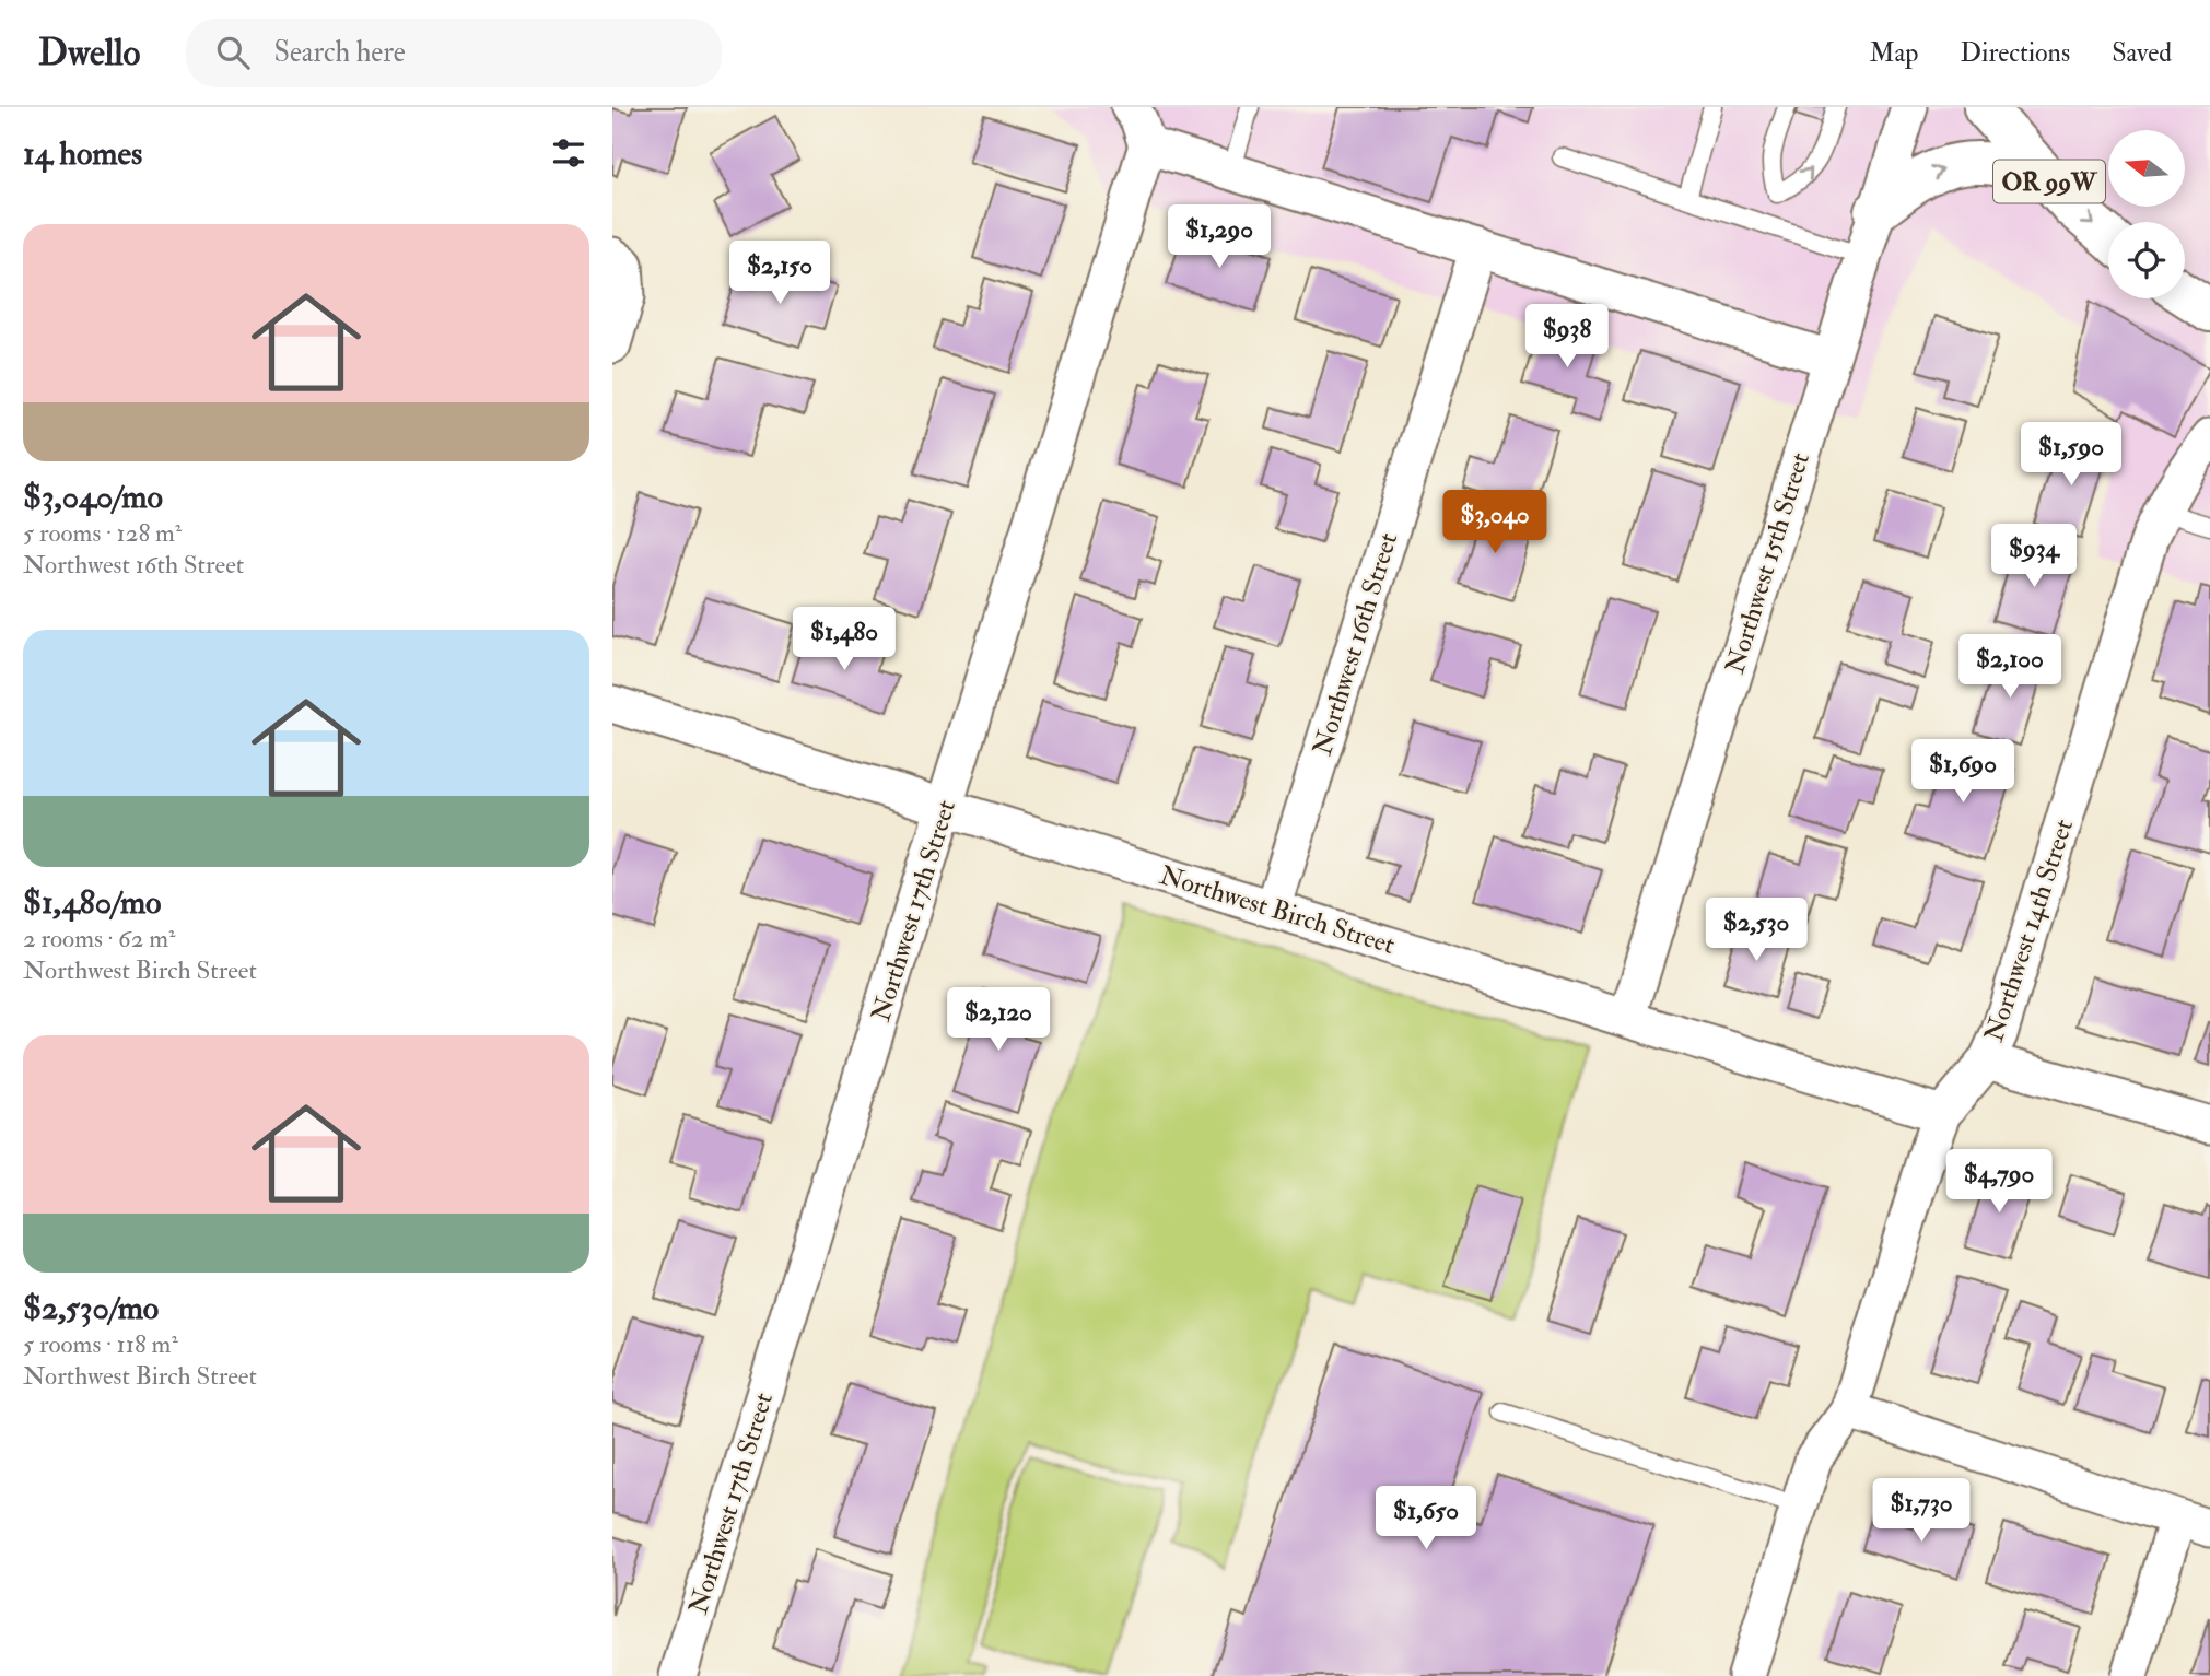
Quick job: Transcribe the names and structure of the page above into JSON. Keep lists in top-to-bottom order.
{
  "streets": {
    "highway": ["OR 99W"],
    "street": [
      "Northwest 15th Street",
      "Northwest 16th Street",
      "Northwest Birch Street",
      "Northwest 17th Street",
      "Northwest 14th Street"
    ]
  },
  "crossings": [
    ["Northwest 15th Street", "Northwest Birch Street"],
    ["Northwest 16th Street", "Northwest Birch Street"],
    ["Northwest Birch Street", "Northwest 17th Street"],
    ["Northwest Birch Street", "Northwest 14th Street"]
  ],
  "north": "left",
  "page": {
    "header": "Dwello",
    "search": "Search here",
    "nav": ["Map", "Directions", "Saved"],
    "heading": "14 homes",
    "list": [
      {
        "name": "$3,040/mo",
        "note": "5 rooms · 128 m² · Northwest 16th Street"
      },
      {
        "name": "$1,480/mo",
        "note": "2 rooms · 62 m² · Northwest Birch Street"
      },
      {
        "name": "$2,530/mo",
        "note": "5 rooms · 118 m² · Northwest Birch Street"
      }
    ],
    "price": [
      "$1,290",
      "$2,150",
      "$938",
      "$1,590",
      "$3,040",
      "$934",
      "$1,480",
      "$2,100",
      "$1,690",
      "$2,530",
      "$2,120",
      "$4,790",
      "$1,730",
      "$1,650"
    ]
  }
}
